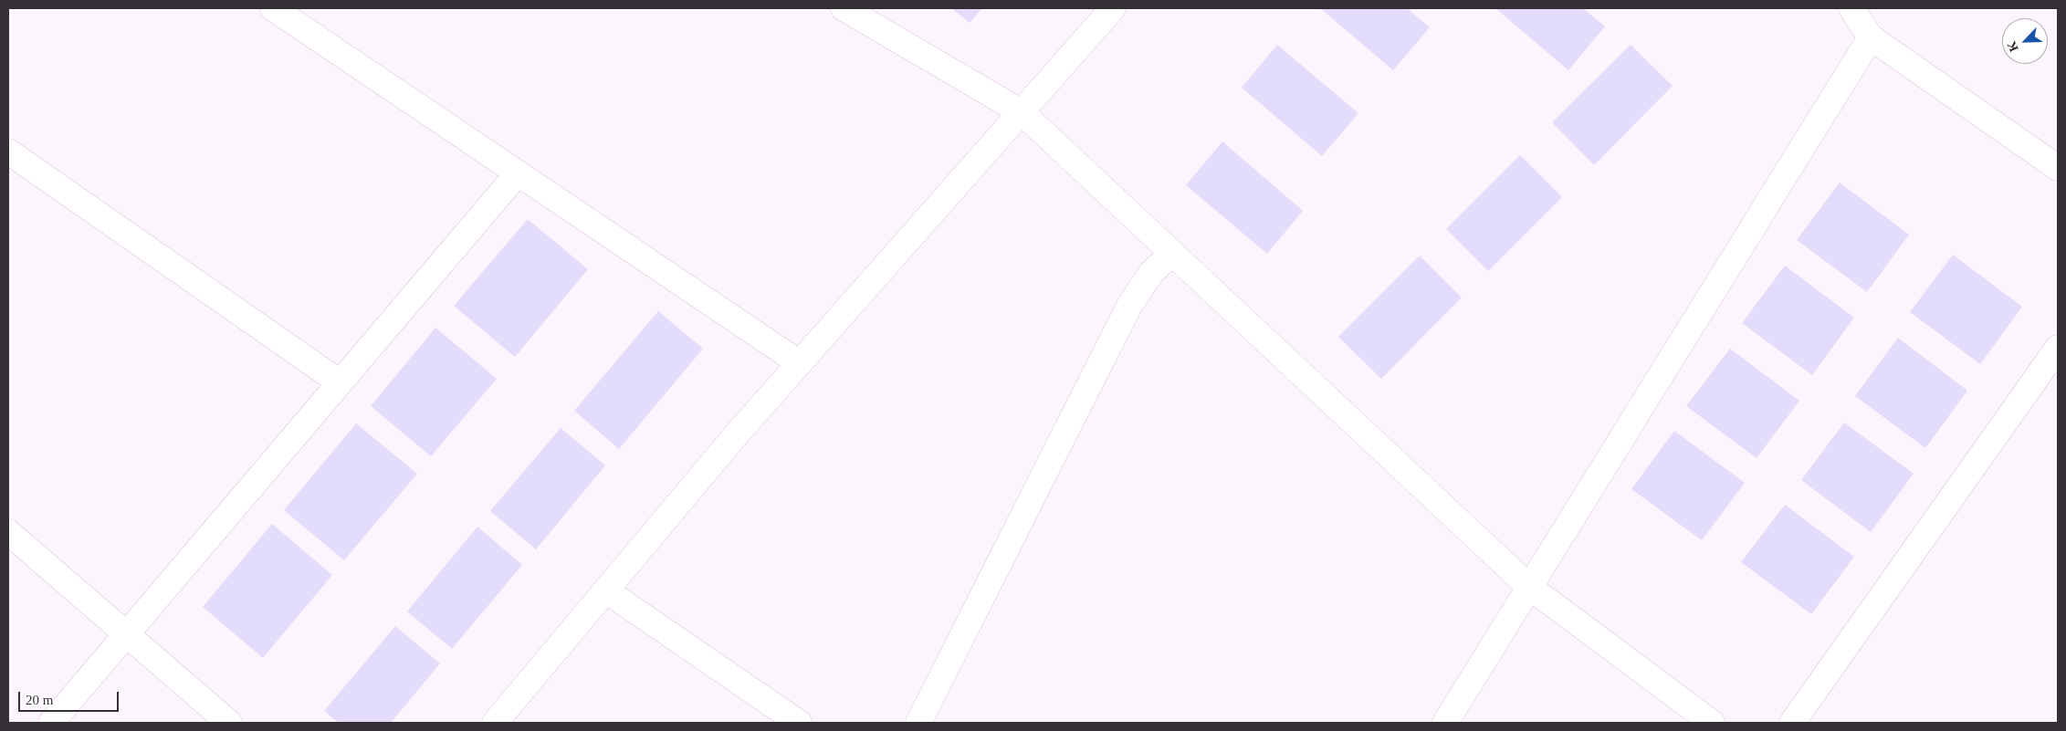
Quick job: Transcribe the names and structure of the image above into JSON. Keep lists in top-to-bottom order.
{
  "scale_bar": "20 m",
  "north": "bottom left"
}
